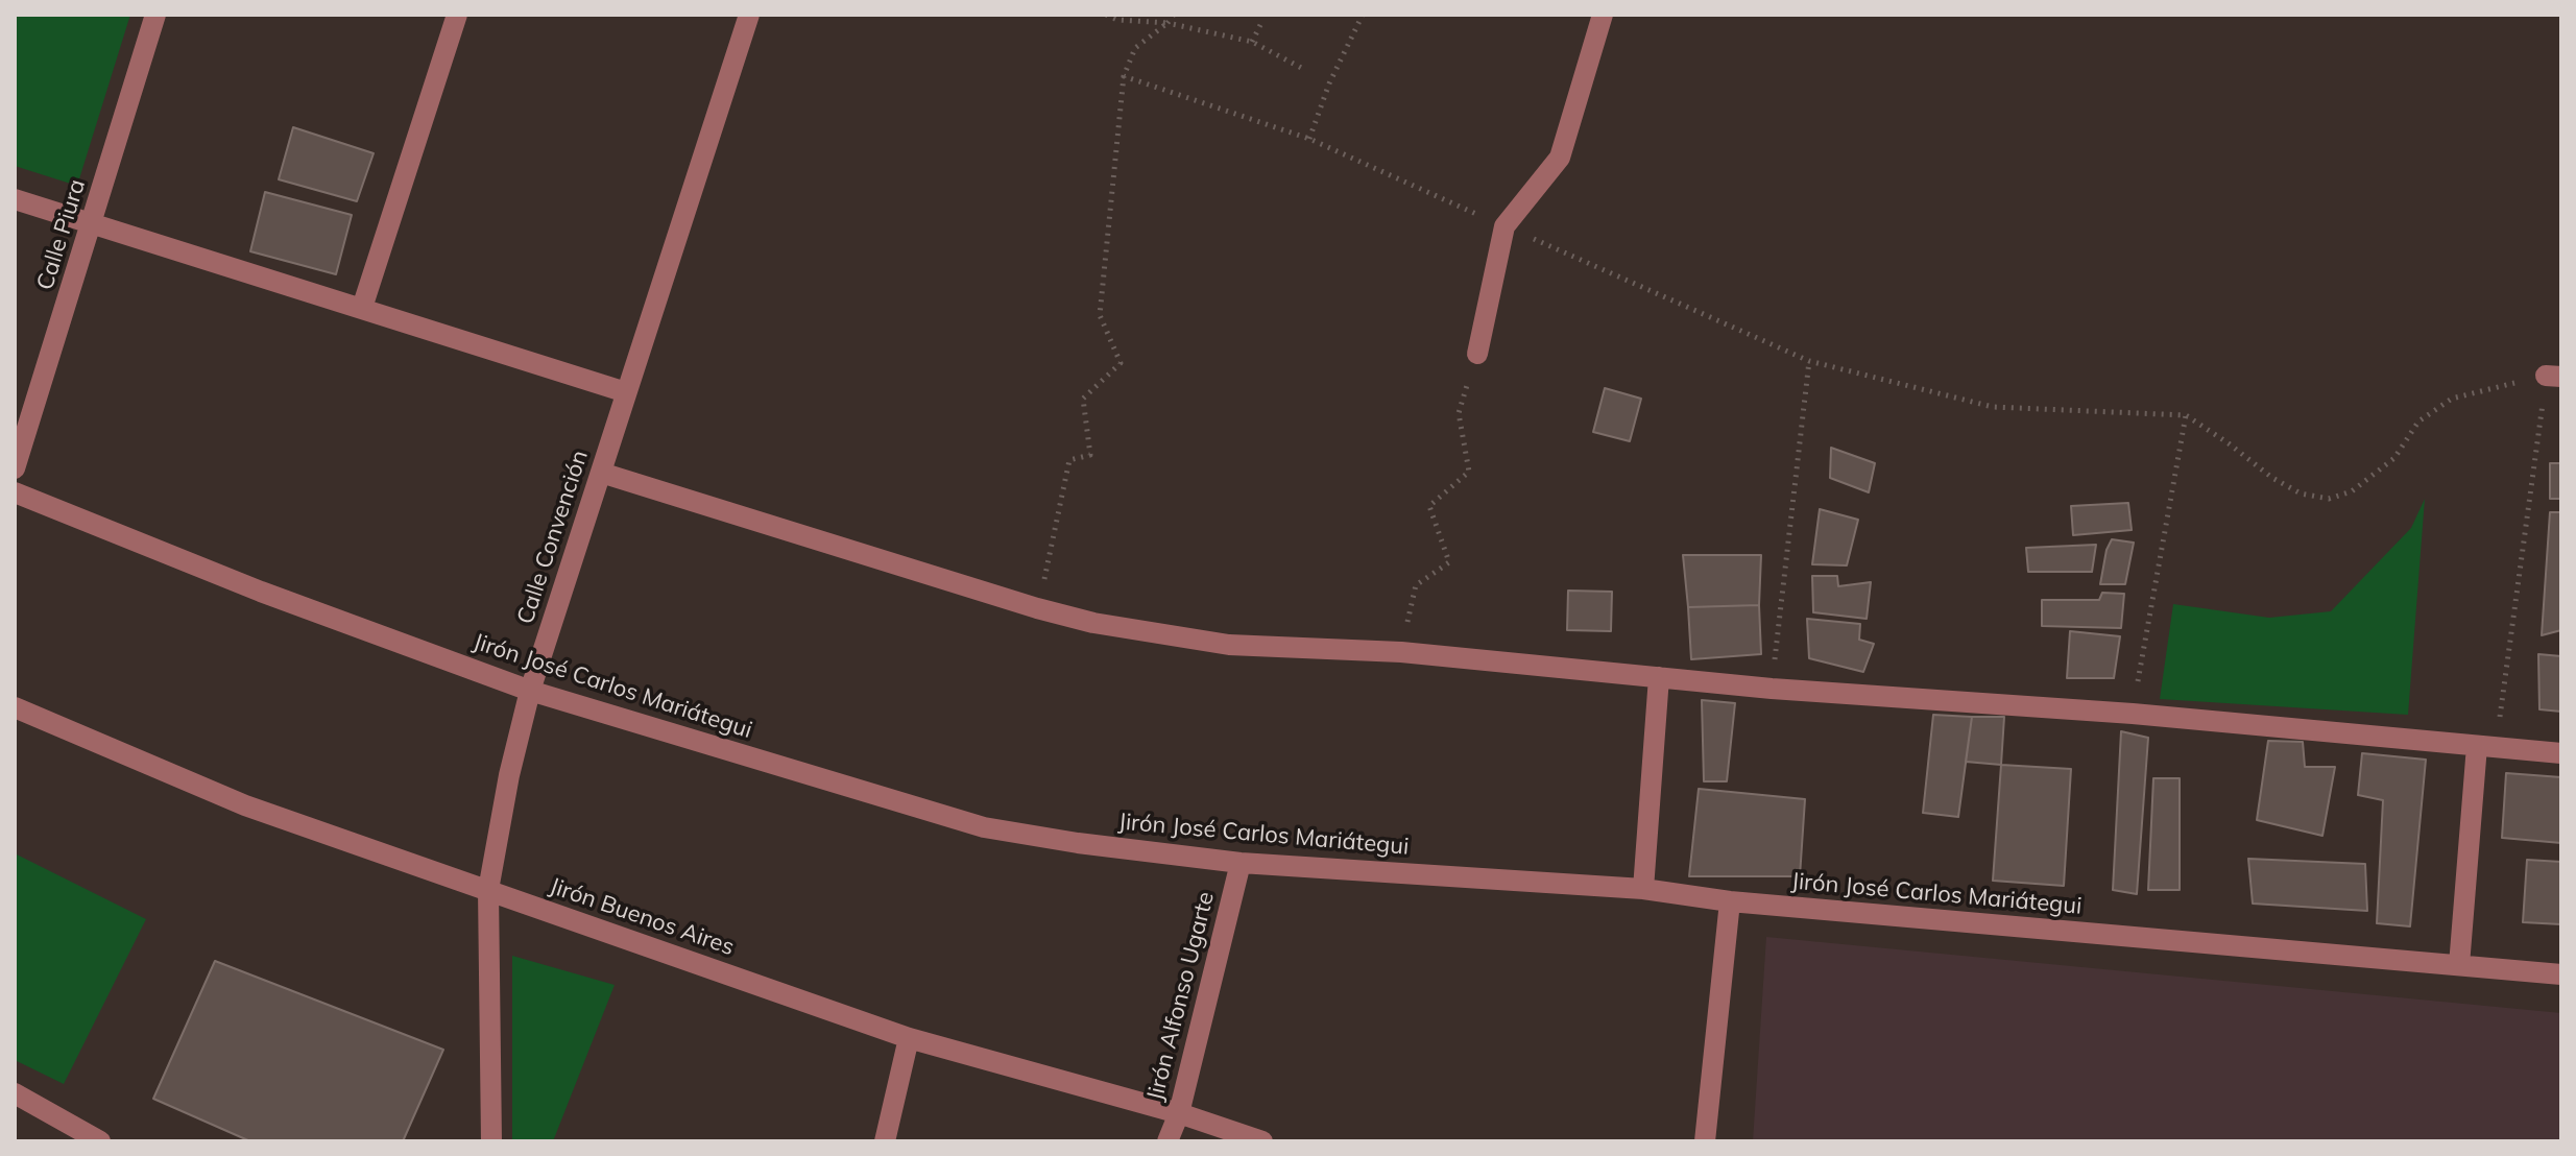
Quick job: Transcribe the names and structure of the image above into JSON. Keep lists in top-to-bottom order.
{
  "streets": {
    "street": [
      "Calle Piura",
      "Calle Convención",
      "Jirón José Carlos Mariátegui",
      "Jirón Buenos Aires",
      "Jirón Alfonso Ugarte"
    ]
  },
  "crossings": [
    ["Calle Convención", "Jirón José Carlos Mariátegui"],
    ["Calle Convención", "Jirón Buenos Aires"],
    ["Jirón José Carlos Mariátegui", "Jirón Alfonso Ugarte"],
    ["Jirón Buenos Aires", "Jirón Alfonso Ugarte"]
  ]
}
